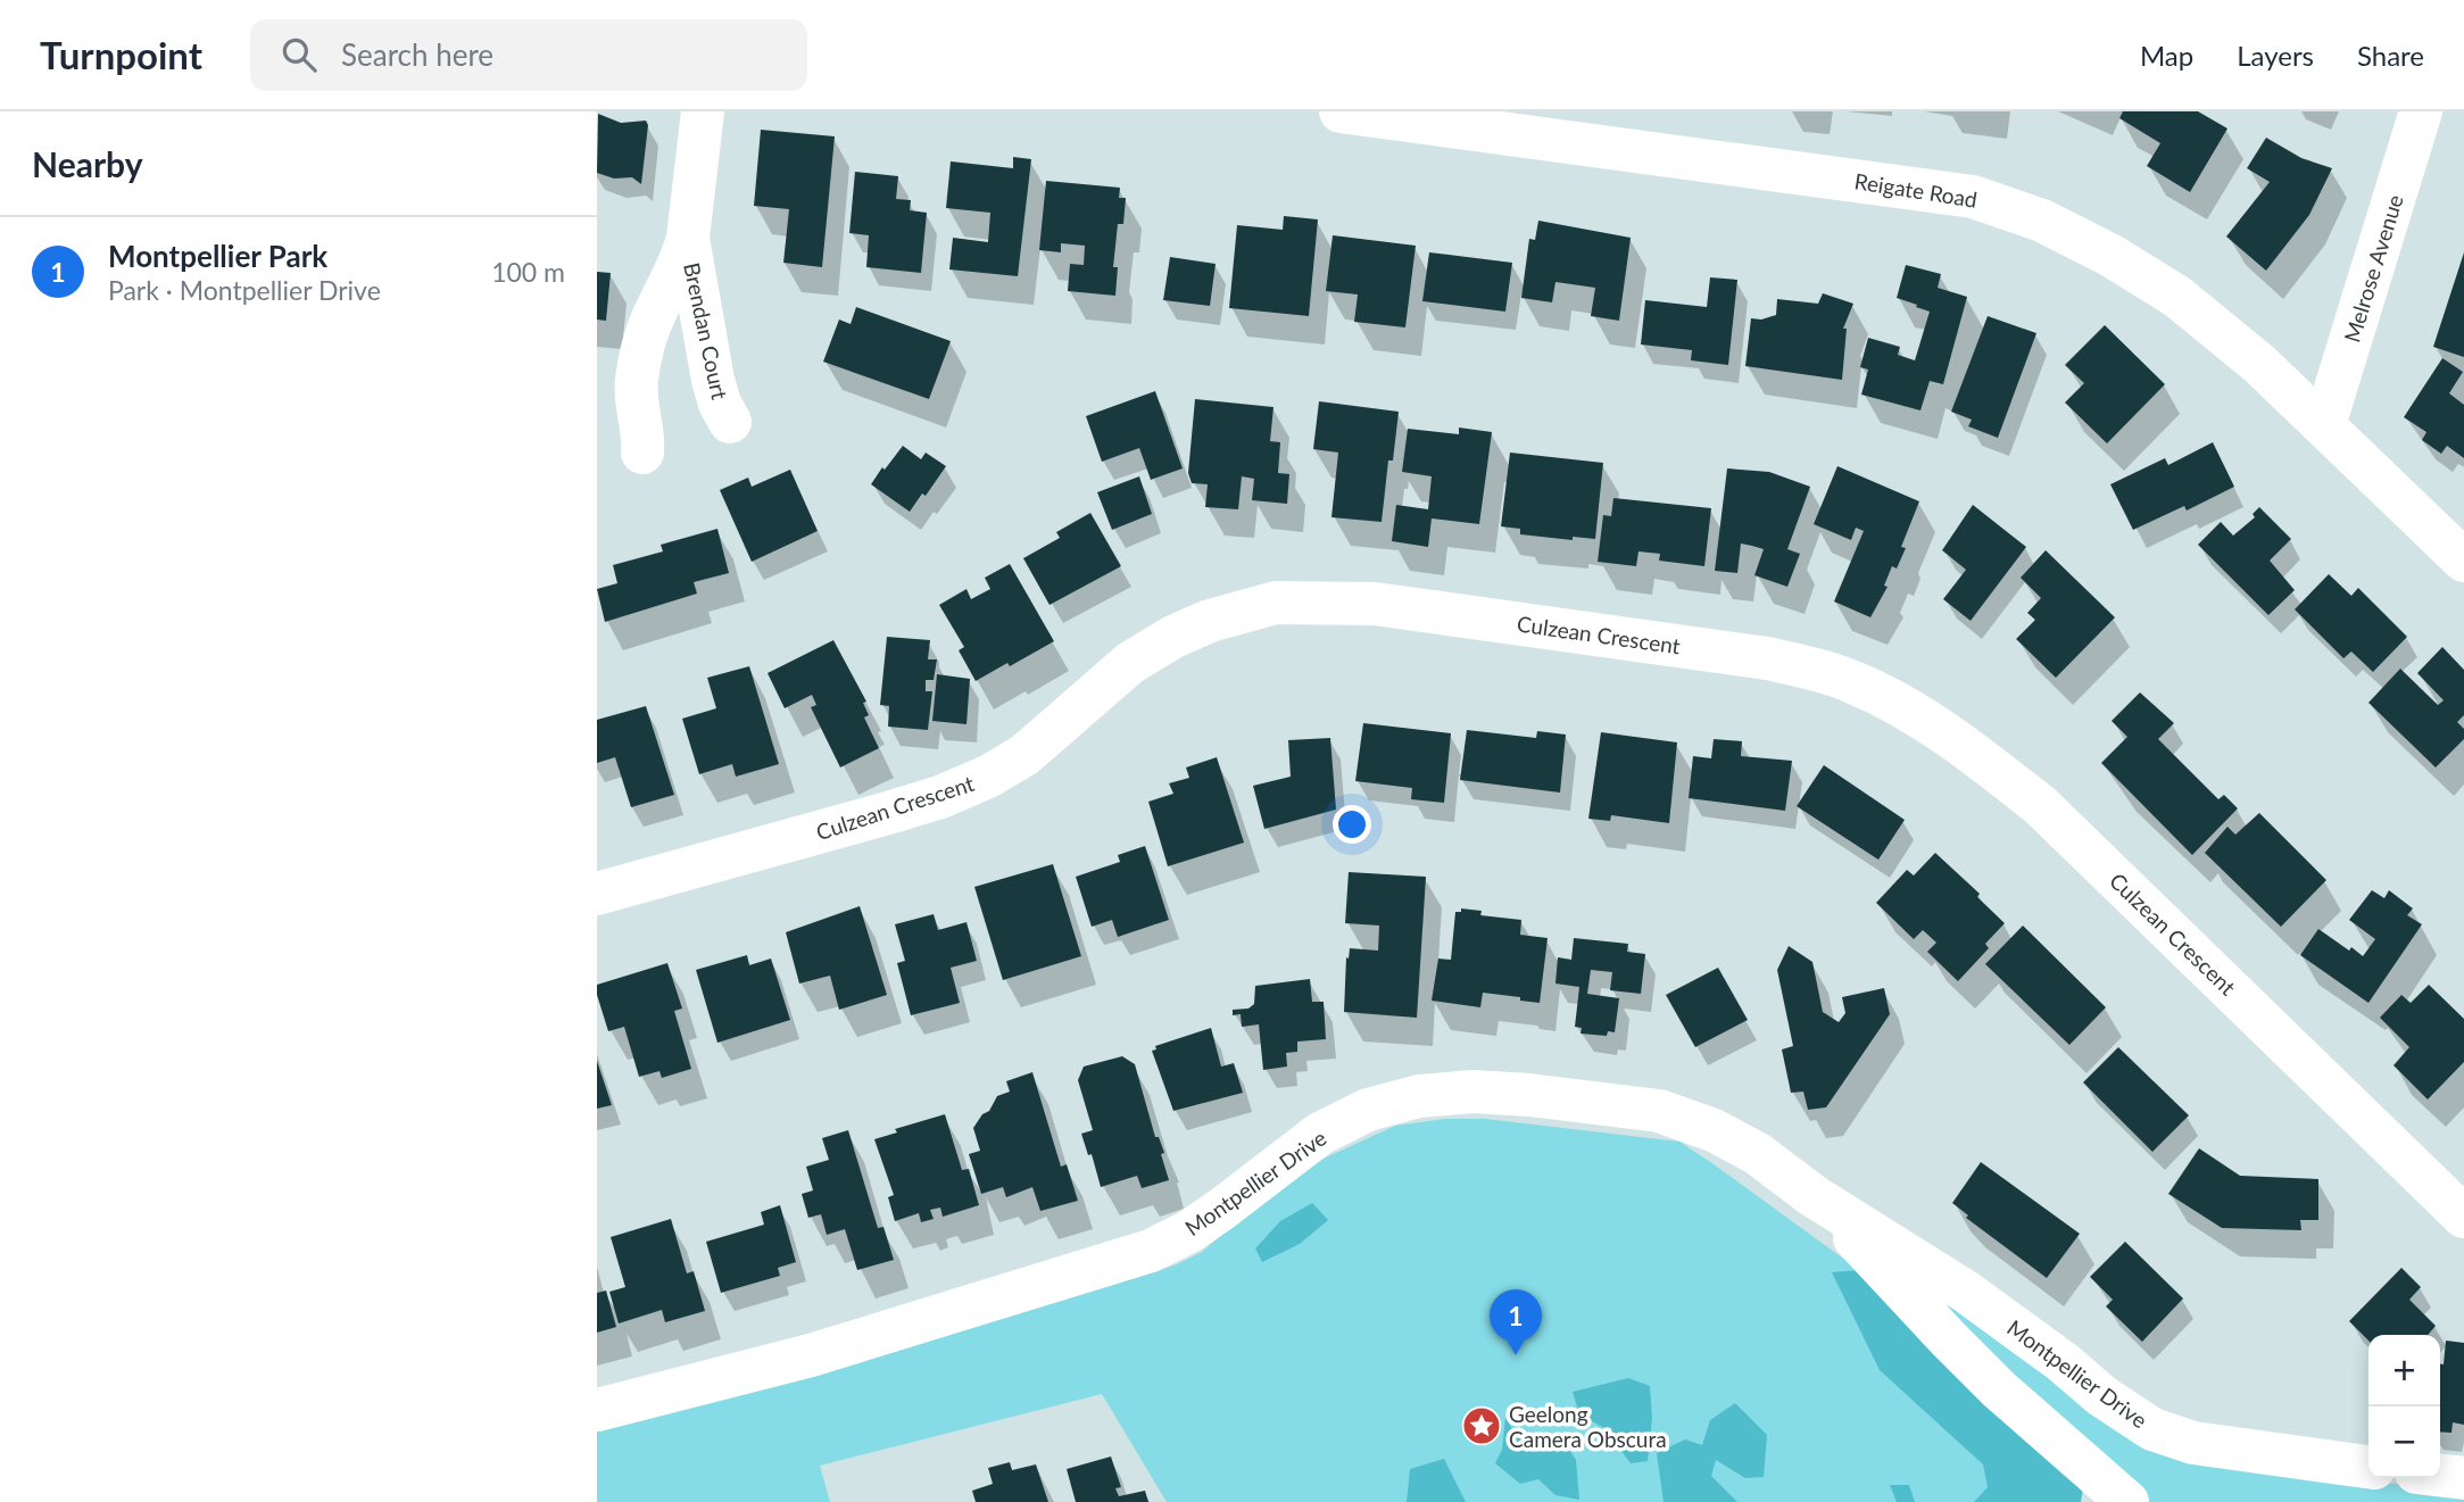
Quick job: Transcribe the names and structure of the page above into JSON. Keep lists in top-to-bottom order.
{
  "streets": {
    "street": [
      "Reigate Road",
      "Melrose Avenue",
      "Brendan Court",
      "Culzean Crescent",
      "Montpellier Drive"
    ]
  },
  "crossings": [
    ["Reigate Road", "Melrose Avenue"]
  ],
  "places": {
    "place": ["Geelong Camera Obscura"]
  },
  "page": {
    "header": "Turnpoint",
    "search": "Search here",
    "nav": ["Map", "Layers", "Share"],
    "heading": "Nearby",
    "list": [
      {
        "mark": "1",
        "name": "Montpellier Park",
        "note": "Park · Montpellier Drive",
        "value": "100 m"
      }
    ],
    "pins": "1",
    "map_buttons": ["+", "−"]
  }
}
